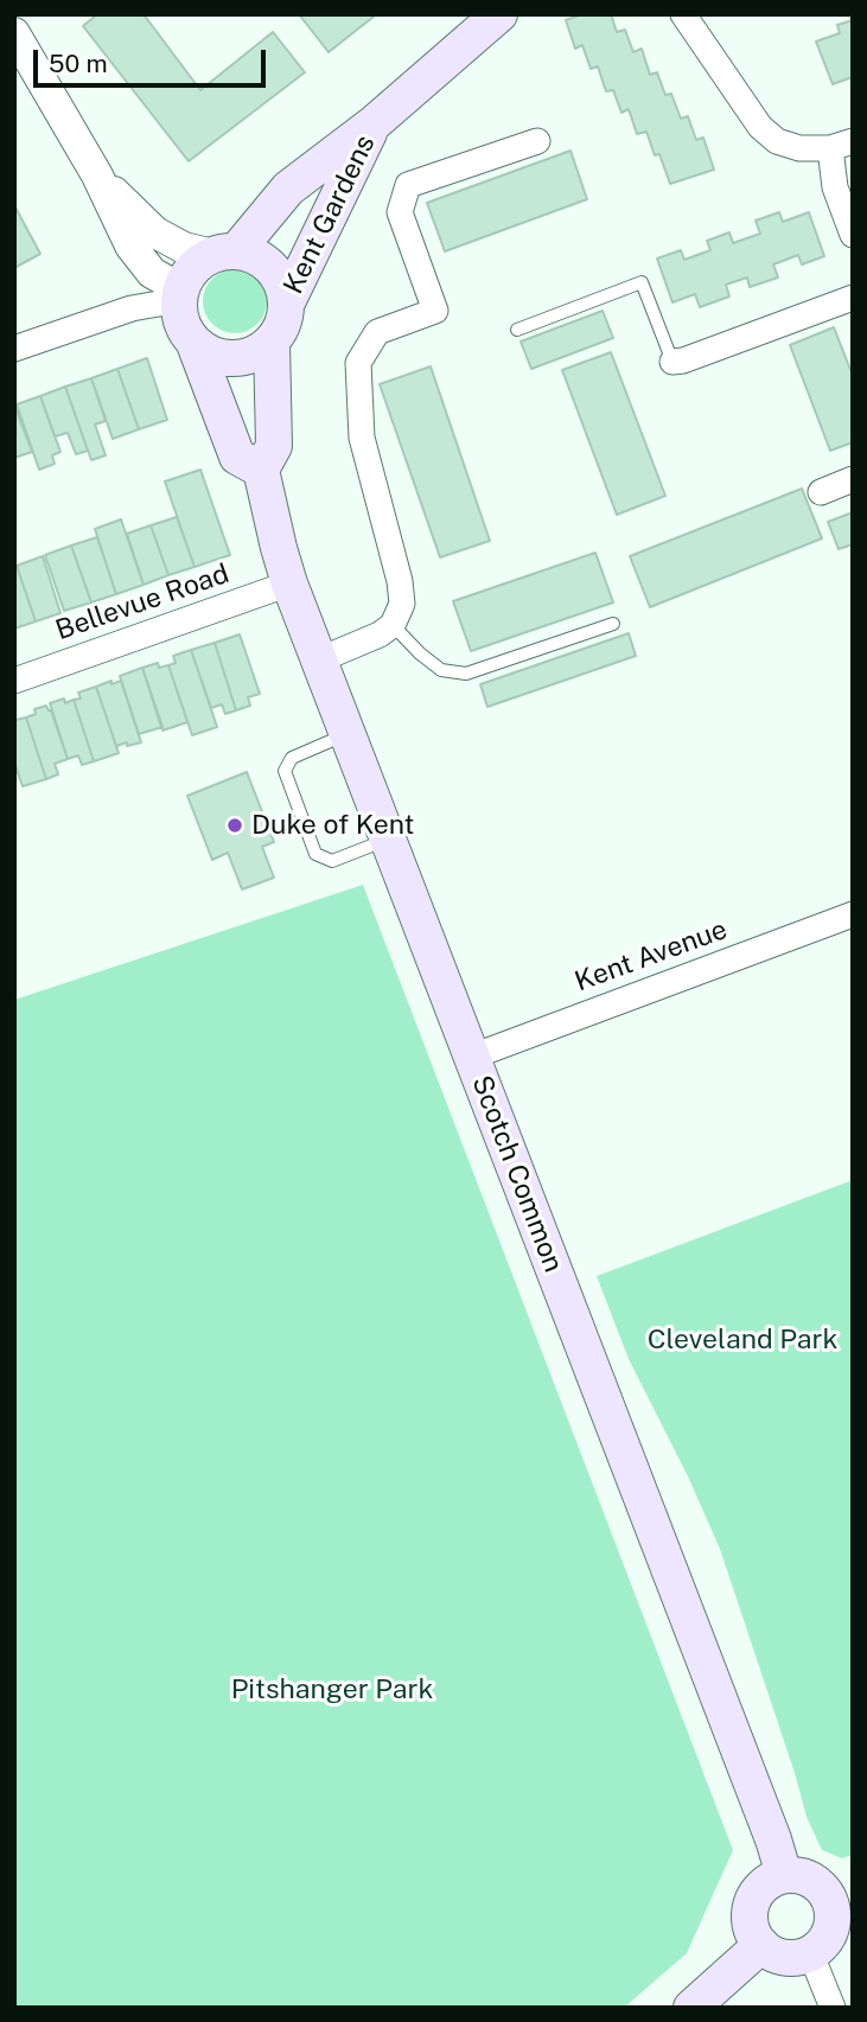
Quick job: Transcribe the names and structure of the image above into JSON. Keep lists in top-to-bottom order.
{
  "streets": {
    "main road": ["Kent Gardens", "Scotch Common"],
    "street": ["Bellevue Road", "Kent Avenue"]
  },
  "crossings": [
    ["Kent Gardens", "Scotch Common"],
    ["Bellevue Road", "Scotch Common"],
    ["Kent Avenue", "Scotch Common"]
  ],
  "parks": ["Cleveland Park", "Pitshanger Park"],
  "places": ["Duke of Kent"],
  "scale_bar": "50 m"
}
